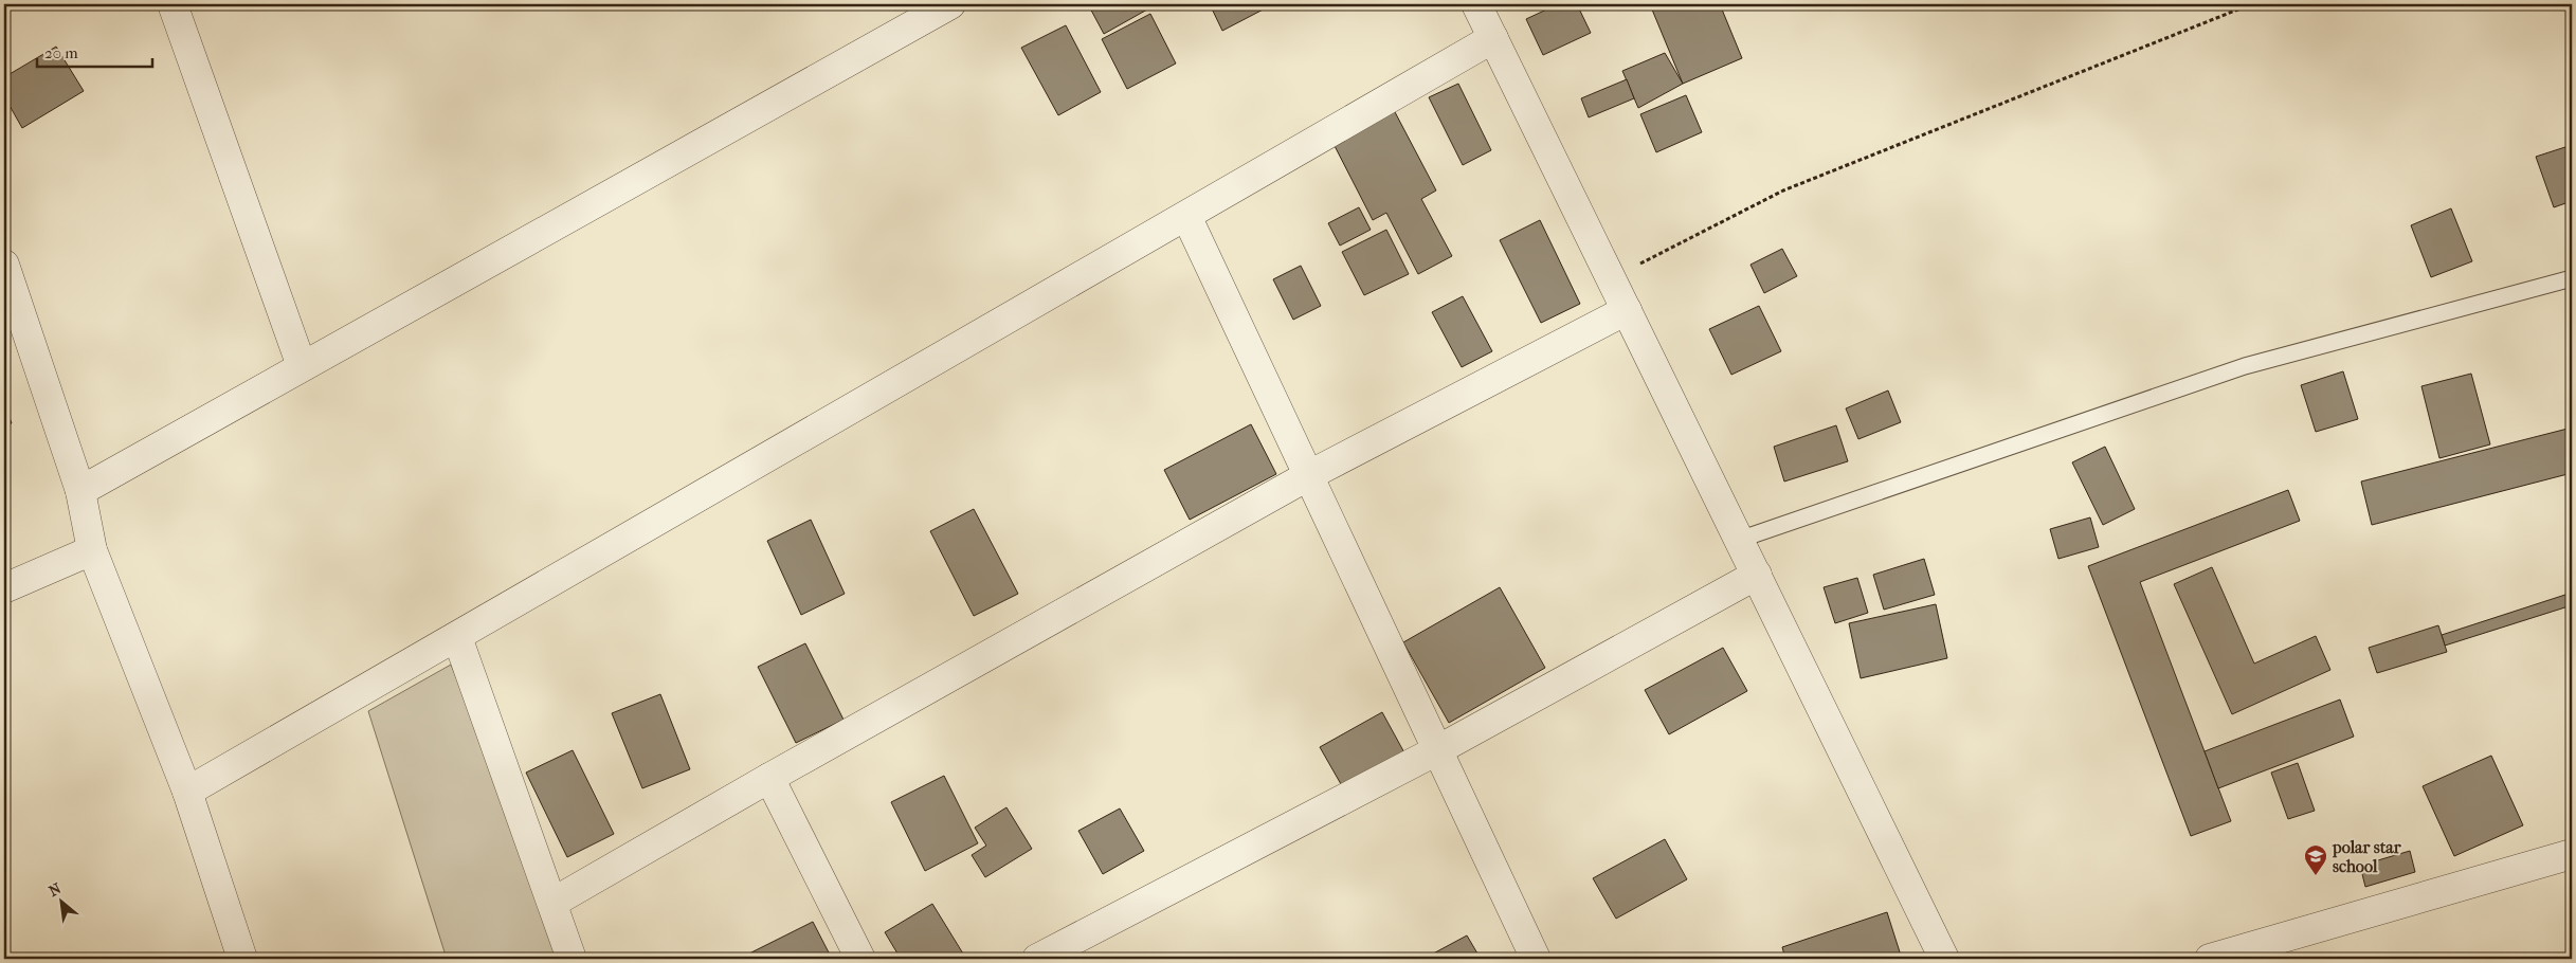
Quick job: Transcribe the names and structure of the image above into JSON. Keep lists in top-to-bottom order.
{
  "places": {
    "school or university": ["polar star school"]
  },
  "scale_bar": "20 m",
  "north": "top left"
}
